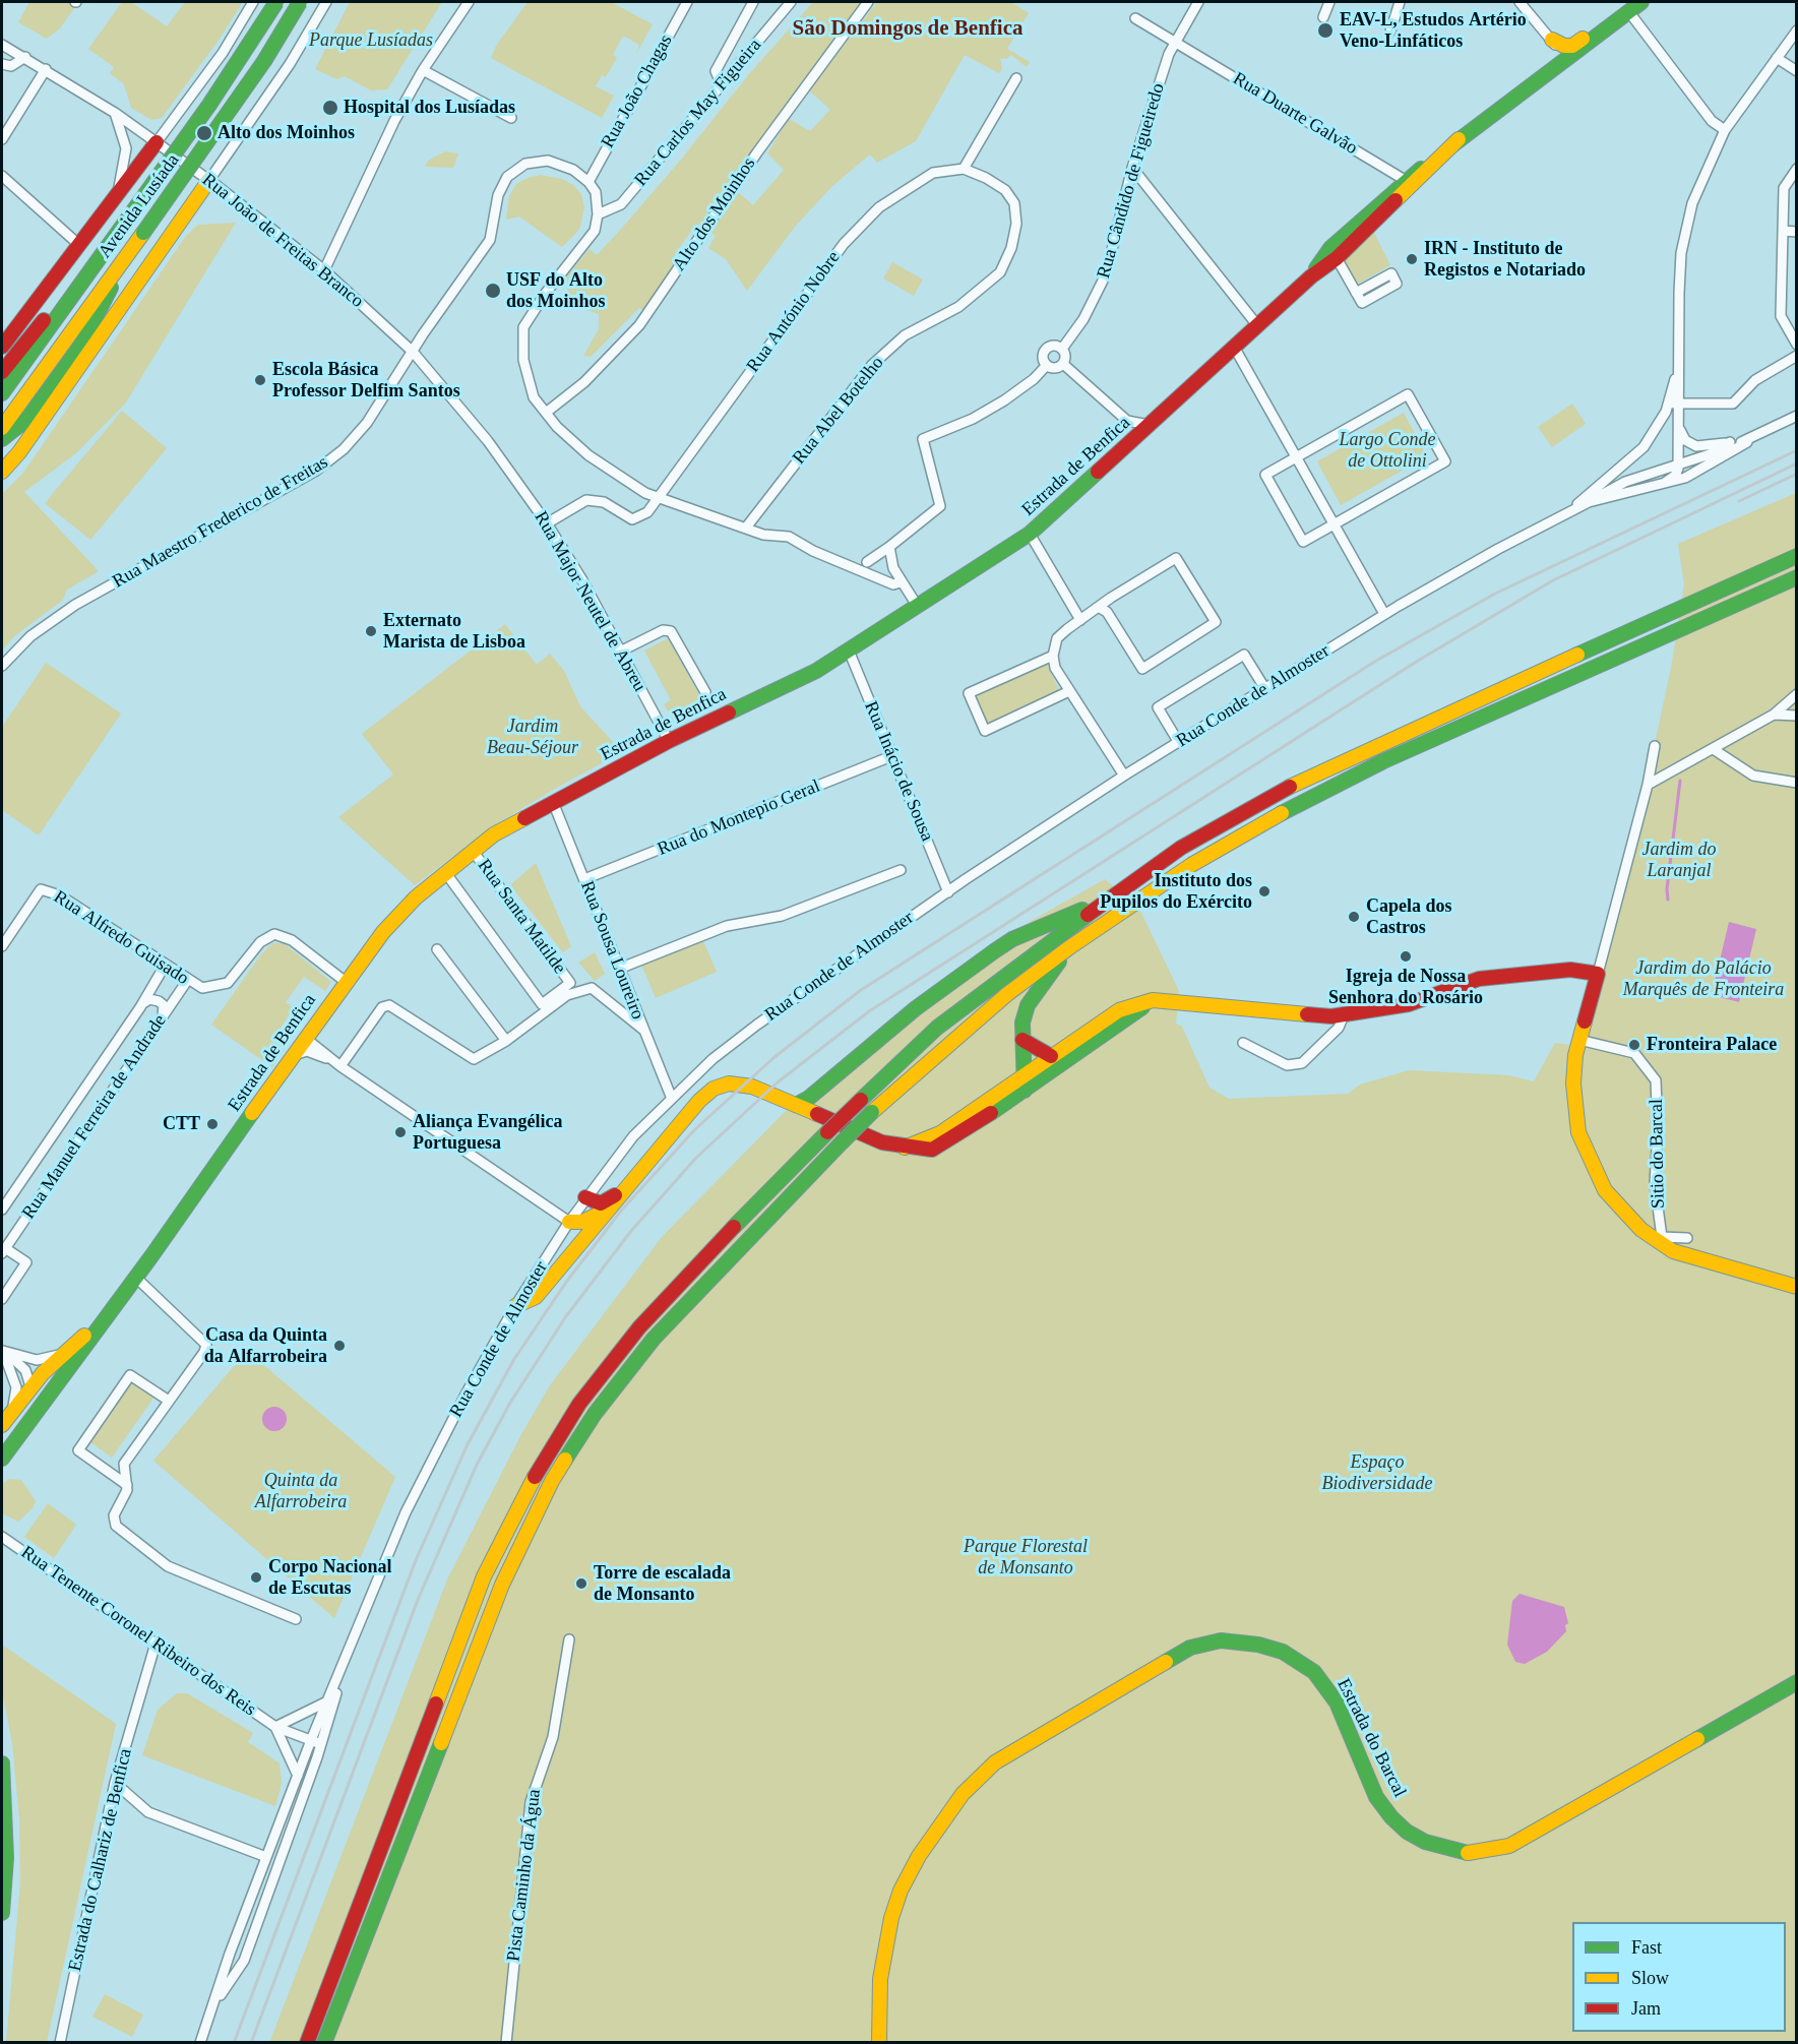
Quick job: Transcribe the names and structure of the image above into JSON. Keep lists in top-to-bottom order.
{
  "streets": {
    "main road": ["Avenida Lusíada", "Estrada de Benfica", "Estrada do Barcal"],
    "street": [
      "Rua João Chagas",
      "Rua Carlos May Figueira",
      "Rua Duarte Galvão",
      "Rua Cândido de Figueiredo",
      "Alto dos Moinhos",
      "Rua João de Freitas Branco",
      "Rua António Nobre",
      "Rua Abel Botelho",
      "Rua Maestro Frederico de Freitas",
      "Rua Major Neutel de Abreu",
      "Rua Conde de Almoster",
      "Rua Inácio de Sousa",
      "Rua do Montepio Geral",
      "Rua Santa Matilde",
      "Rua Alfredo Guisado",
      "Rua Sousa Loureiro",
      "Rua Manuel Ferreira de Andrade",
      "Sitio do Barcal",
      "Rua Tenente Coronel Ribeiro dos Reis",
      "Estrada do Calhariz de Benfica",
      "Pista Caminho da Água"
    ]
  },
  "crossings": [
    ["Rua João Chagas", "Rua Maestro Frederico de Freitas"],
    ["Rua Duarte Galvão", "Rua Cândido de Figueiredo"],
    ["Rua Duarte Galvão", "Estrada de Benfica"],
    ["Avenida Lusíada", "Rua João de Freitas Branco"],
    ["Rua João de Freitas Branco", "Rua Maestro Frederico de Freitas"],
    ["Rua João de Freitas Branco", "Rua Major Neutel de Abreu"],
    ["Rua António Nobre", "Rua Abel Botelho"],
    ["Rua António Nobre", "Rua Major Neutel de Abreu"],
    ["Estrada de Benfica", "Rua Major Neutel de Abreu"],
    ["Estrada de Benfica", "Rua Inácio de Sousa"],
    ["Estrada de Benfica", "Rua Santa Matilde"],
    ["Estrada de Benfica", "Rua Alfredo Guisado"],
    ["Estrada de Benfica", "Rua Sousa Loureiro"],
    ["Rua Maestro Frederico de Freitas", "Rua Major Neutel de Abreu"],
    ["Rua Conde de Almoster", "Rua Inácio de Sousa"],
    ["Rua Conde de Almoster", "Rua Sousa Loureiro"],
    ["Rua Conde de Almoster", "Rua Tenente Coronel Ribeiro dos Reis"],
    ["Rua Inácio de Sousa", "Rua do Montepio Geral"],
    ["Rua do Montepio Geral", "Rua Sousa Loureiro"],
    ["Rua Alfredo Guisado", "Rua Manuel Ferreira de Andrade"],
    ["Rua Tenente Coronel Ribeiro dos Reis", "Estrada do Calhariz de Benfica"]
  ],
  "districts": ["São Domingos de Benfica"],
  "parks": [
    "Parque Lusíadas",
    "Largo Conde de Ottolini",
    "Jardim Beau-Séjour",
    "Jardim do Laranjal",
    "Jardim do Palácio Marquês de Fronteira",
    "Espaço Biodiversidade",
    "Quinta da Alfarrobeira",
    "Parque Florestal de Monsanto"
  ],
  "places": [
    "EAV-L, Estudos Artério Veno-Linfáticos",
    "Hospital dos Lusíadas",
    "Alto dos Moinhos",
    "IRN - Instituto de Registos e Notariado",
    "USF do Alto dos Moinhos",
    "Escola Básica Professor Delfim Santos",
    "Externato Marista de Lisboa",
    "Instituto dos Pupilos do Exército",
    "Capela dos Castros",
    "Igreja de Nossa Senhora do Rosário",
    "Fronteira Palace",
    "CTT",
    "Aliança Evangélica Portuguesa",
    "Casa da Quinta da Alfarrobeira",
    "Corpo Nacional de Escutas",
    "Torre de escalada de Monsanto"
  ],
  "legend": ["Fast", "Slow", "Jam"]
}
